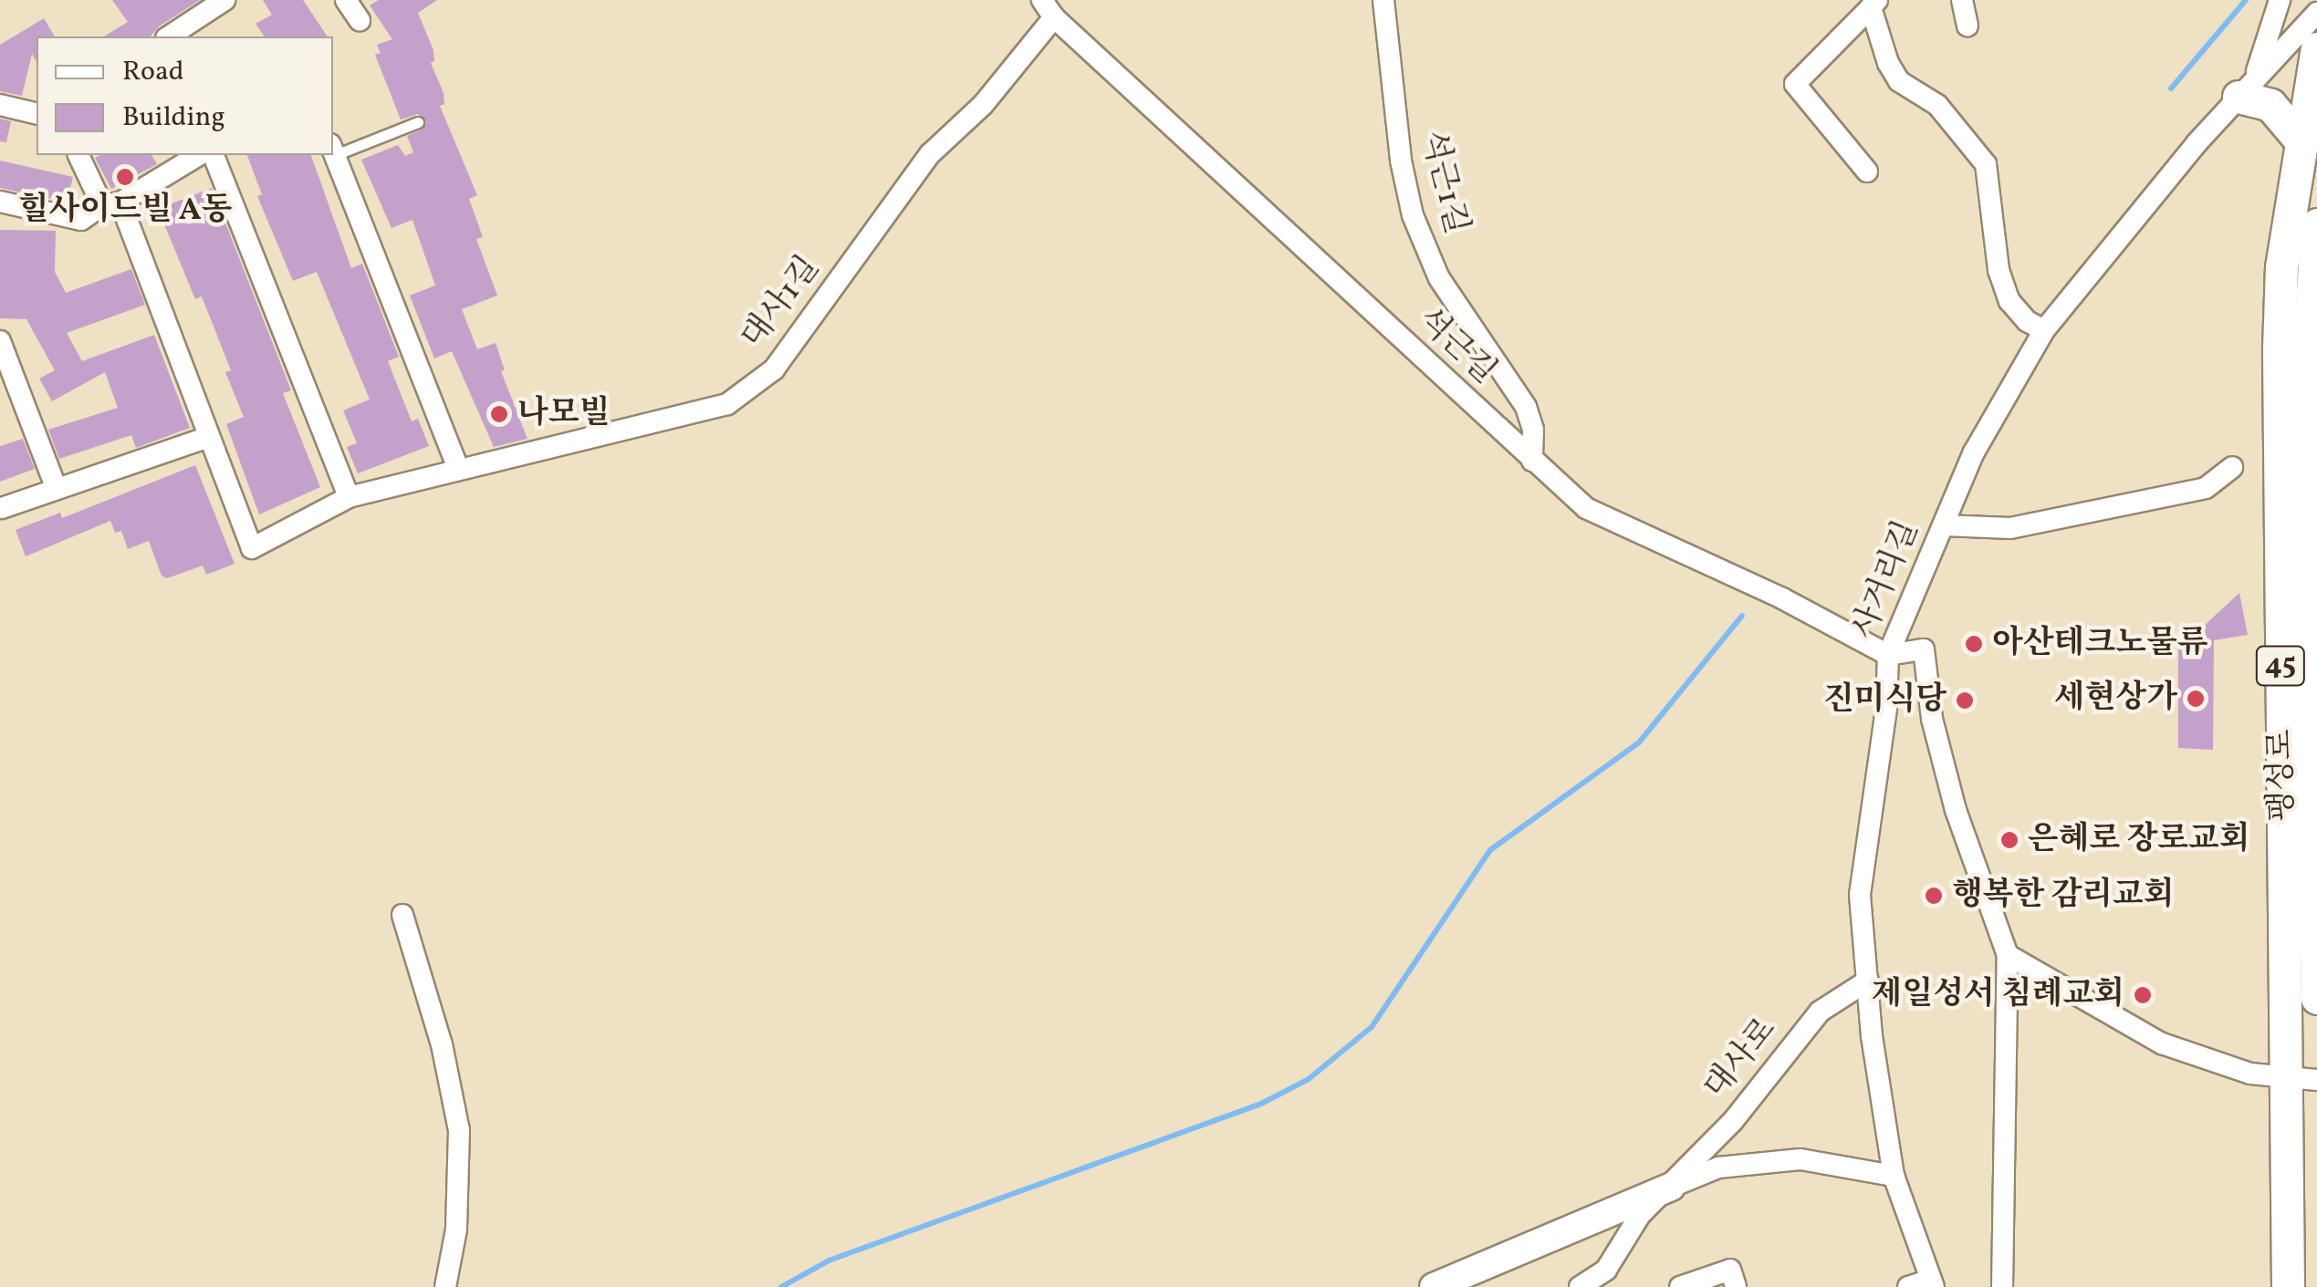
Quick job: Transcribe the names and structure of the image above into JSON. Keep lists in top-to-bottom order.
{
  "streets": {
    "main road": ["45", "팽성로"],
    "street": [
      "석근1길",
      "대사1길",
      "석근길",
      "사거리길",
      "대사로"
    ]
  },
  "crossings": [
    ["석근1길", "석근길"],
    ["대사1길", "석근길"],
    ["석근길", "사거리길"],
    ["사거리길", "대사로"]
  ],
  "places": [
    "힐사이드빌 A동",
    "나모빌",
    "아산테크노물류",
    "세현상가",
    "진미식당",
    "은혜로 장로교회",
    "행복한 감리교회",
    "제일성서 침례교회"
  ],
  "legend": ["Road", "Building"]
}
